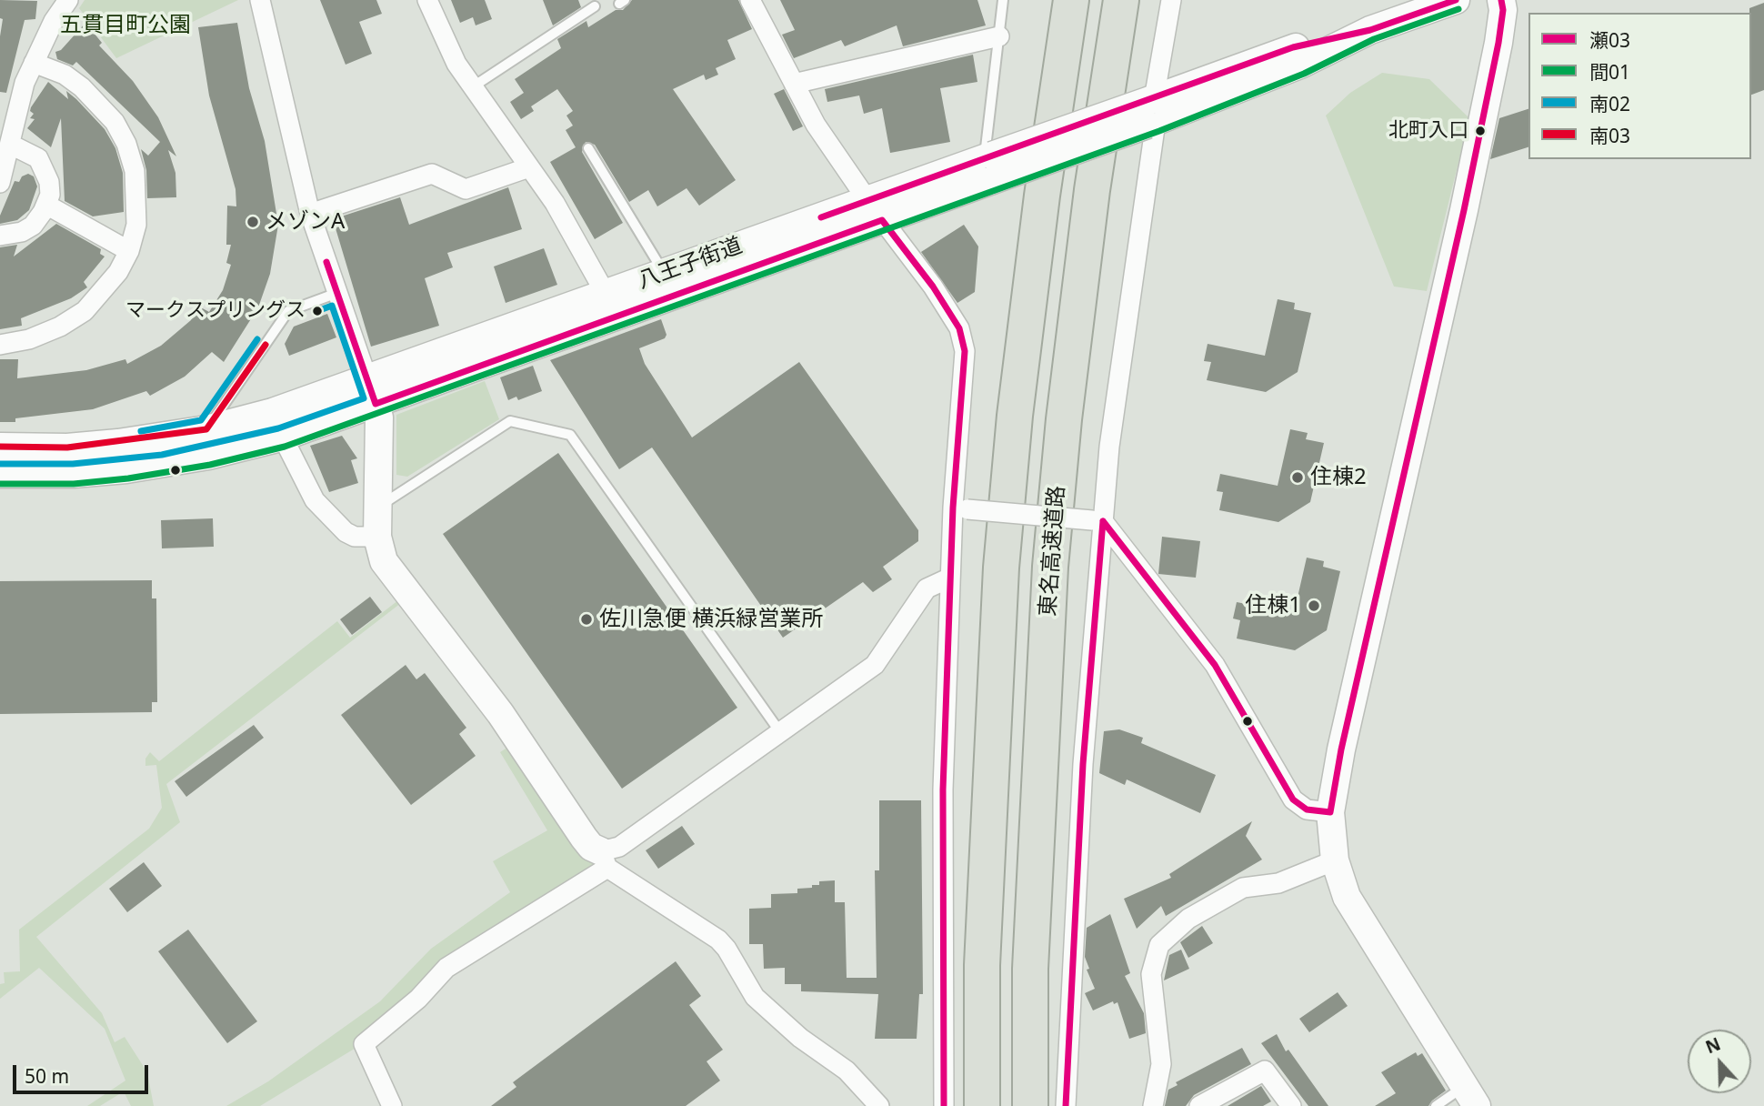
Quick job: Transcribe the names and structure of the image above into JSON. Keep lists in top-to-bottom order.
{
  "streets": {
    "highway": ["東名高速道路"],
    "street": ["八王子街道"]
  },
  "parks": ["五貫目町公園"],
  "places": [
    "北町入口",
    "メゾンA",
    "マークスプリングス",
    "住棟2",
    "住棟1",
    "佐川急便 横浜緑営業所"
  ],
  "lines": [
    "transit line 瀬03",
    "transit line 間01",
    "transit line 南02",
    "transit line 南03"
  ],
  "legend": [
    "瀬03",
    "間01",
    "南02",
    "南03"
  ],
  "scale_bar": "50 m",
  "north": "top"
}
